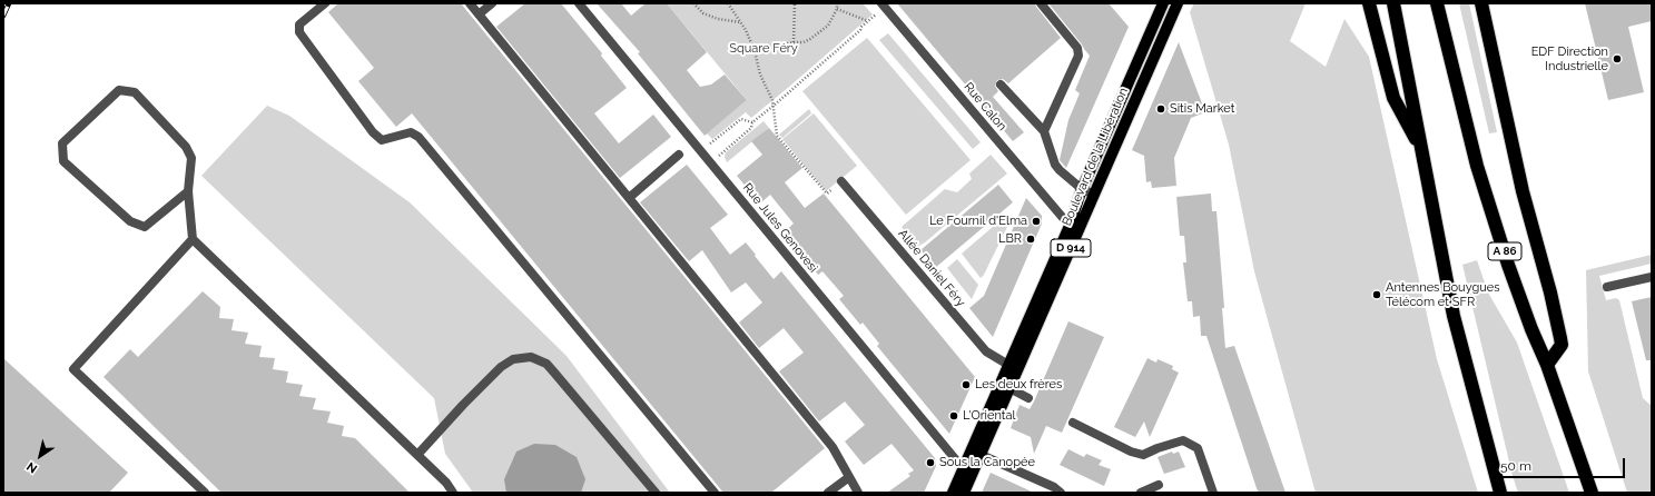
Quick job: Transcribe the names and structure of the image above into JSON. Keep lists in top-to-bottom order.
{
  "streets": {
    "highway": ["A 86"],
    "main road": ["Boulevard de la Libération", "D 914"],
    "street": ["Rue Calon", "Rue Jules Genovesi", "Allée Daniel Féry"]
  },
  "crossings": [
    ["Rue Calon", "Boulevard de la Libération"],
    ["Boulevard de la Libération", "Rue Jules Genovesi"],
    ["Boulevard de la Libération", "Allée Daniel Féry"]
  ],
  "parks": ["Square Féry"],
  "places": [
    "EDF Direction Industrielle",
    "Sitis Market",
    "Le Fournil d'Elma",
    "LBR",
    "Antennes Bouygues Télécom et SFR",
    "Les deux frères",
    "L'Oriental",
    "Sous la Canopée"
  ],
  "scale_bar": "50 m",
  "north": "bottom left"
}
